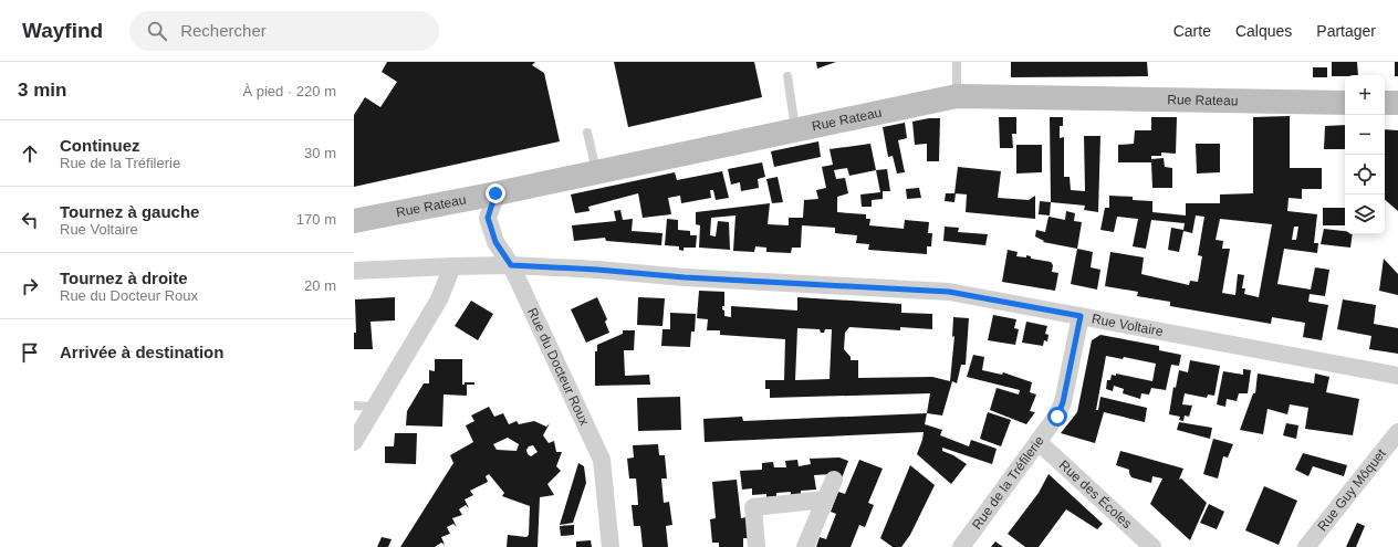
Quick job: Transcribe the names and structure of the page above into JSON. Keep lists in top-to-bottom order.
{
  "streets": {
    "street": [
      "Rue Rateau",
      "Rue Voltaire",
      "Rue du Docteur Roux",
      "Rue de la Tréfilerie",
      "Rue Guy Môquet",
      "Rue des Écoles"
    ]
  },
  "crossings": [
    ["Rue Rateau", "Rue du Docteur Roux"],
    ["Rue Voltaire", "Rue du Docteur Roux"],
    ["Rue Voltaire", "Rue de la Tréfilerie"],
    ["Rue de la Tréfilerie", "Rue des Écoles"]
  ],
  "page": {
    "header": "Wayfind",
    "search": "Rechercher",
    "nav": ["Carte", "Calques", "Partager"],
    "heading": ["3 min", "À pied · 220 m"],
    "map_buttons": ["+", "−"],
    "list": [
      ["Continuez", "Rue de la Tréfilerie", "30 m"],
      ["Tournez à gauche", "Rue Voltaire", "170 m"],
      ["Tournez à droite", "Rue du Docteur Roux", "20 m"],
      "Arrivée à destination"
    ]
  }
}
